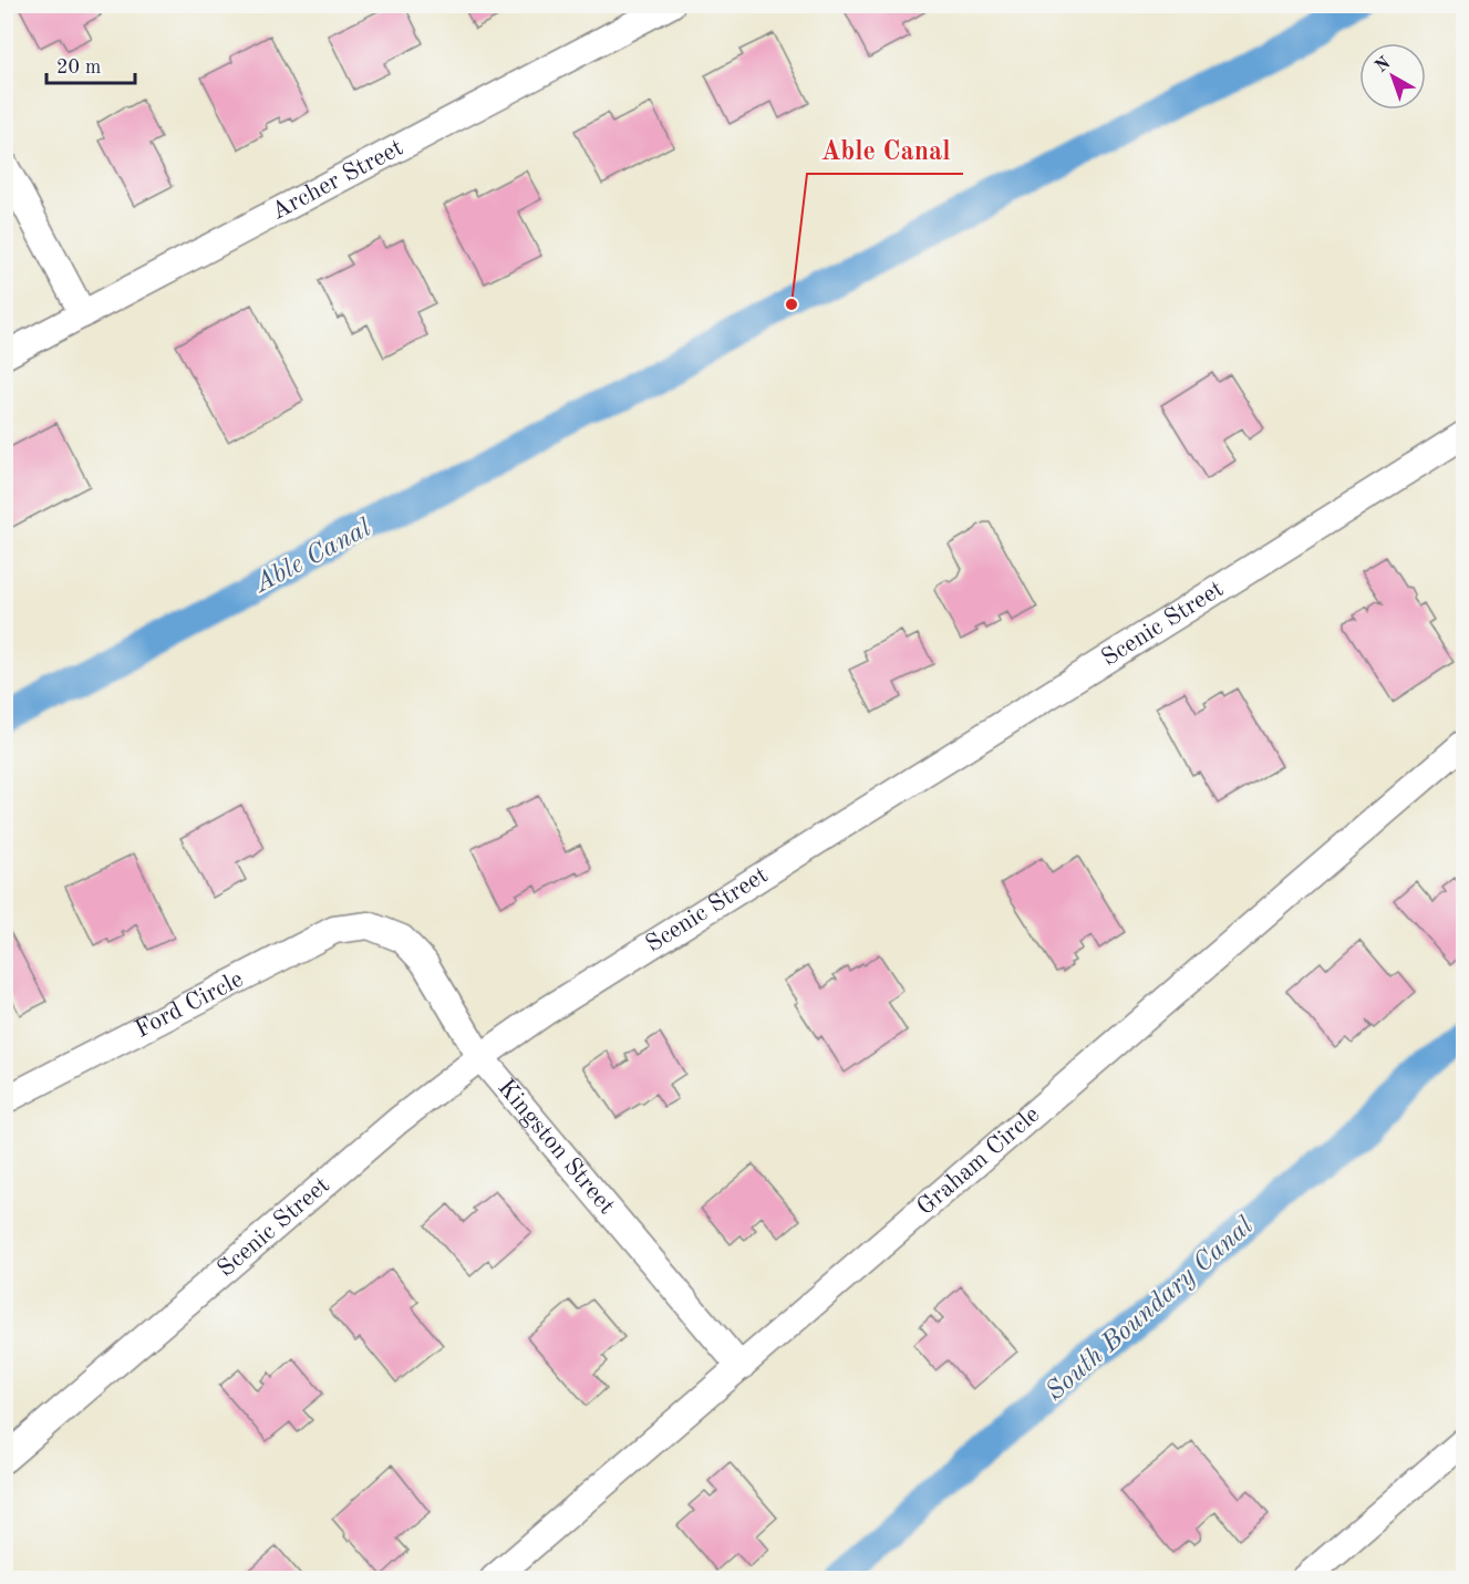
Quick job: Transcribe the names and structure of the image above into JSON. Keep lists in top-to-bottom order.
{
  "streets": {
    "street": [
      "Archer Street",
      "Scenic Street",
      "Ford Circle",
      "Kingston Street",
      "Graham Circle"
    ]
  },
  "crossings": [
    ["Scenic Street", "Kingston Street"],
    ["Ford Circle", "Kingston Street"],
    ["Kingston Street", "Graham Circle"]
  ],
  "water": ["Able Canal", "South Boundary Canal"],
  "places": ["Able Canal"],
  "scale_bar": "20 m",
  "north": "top left"
}
